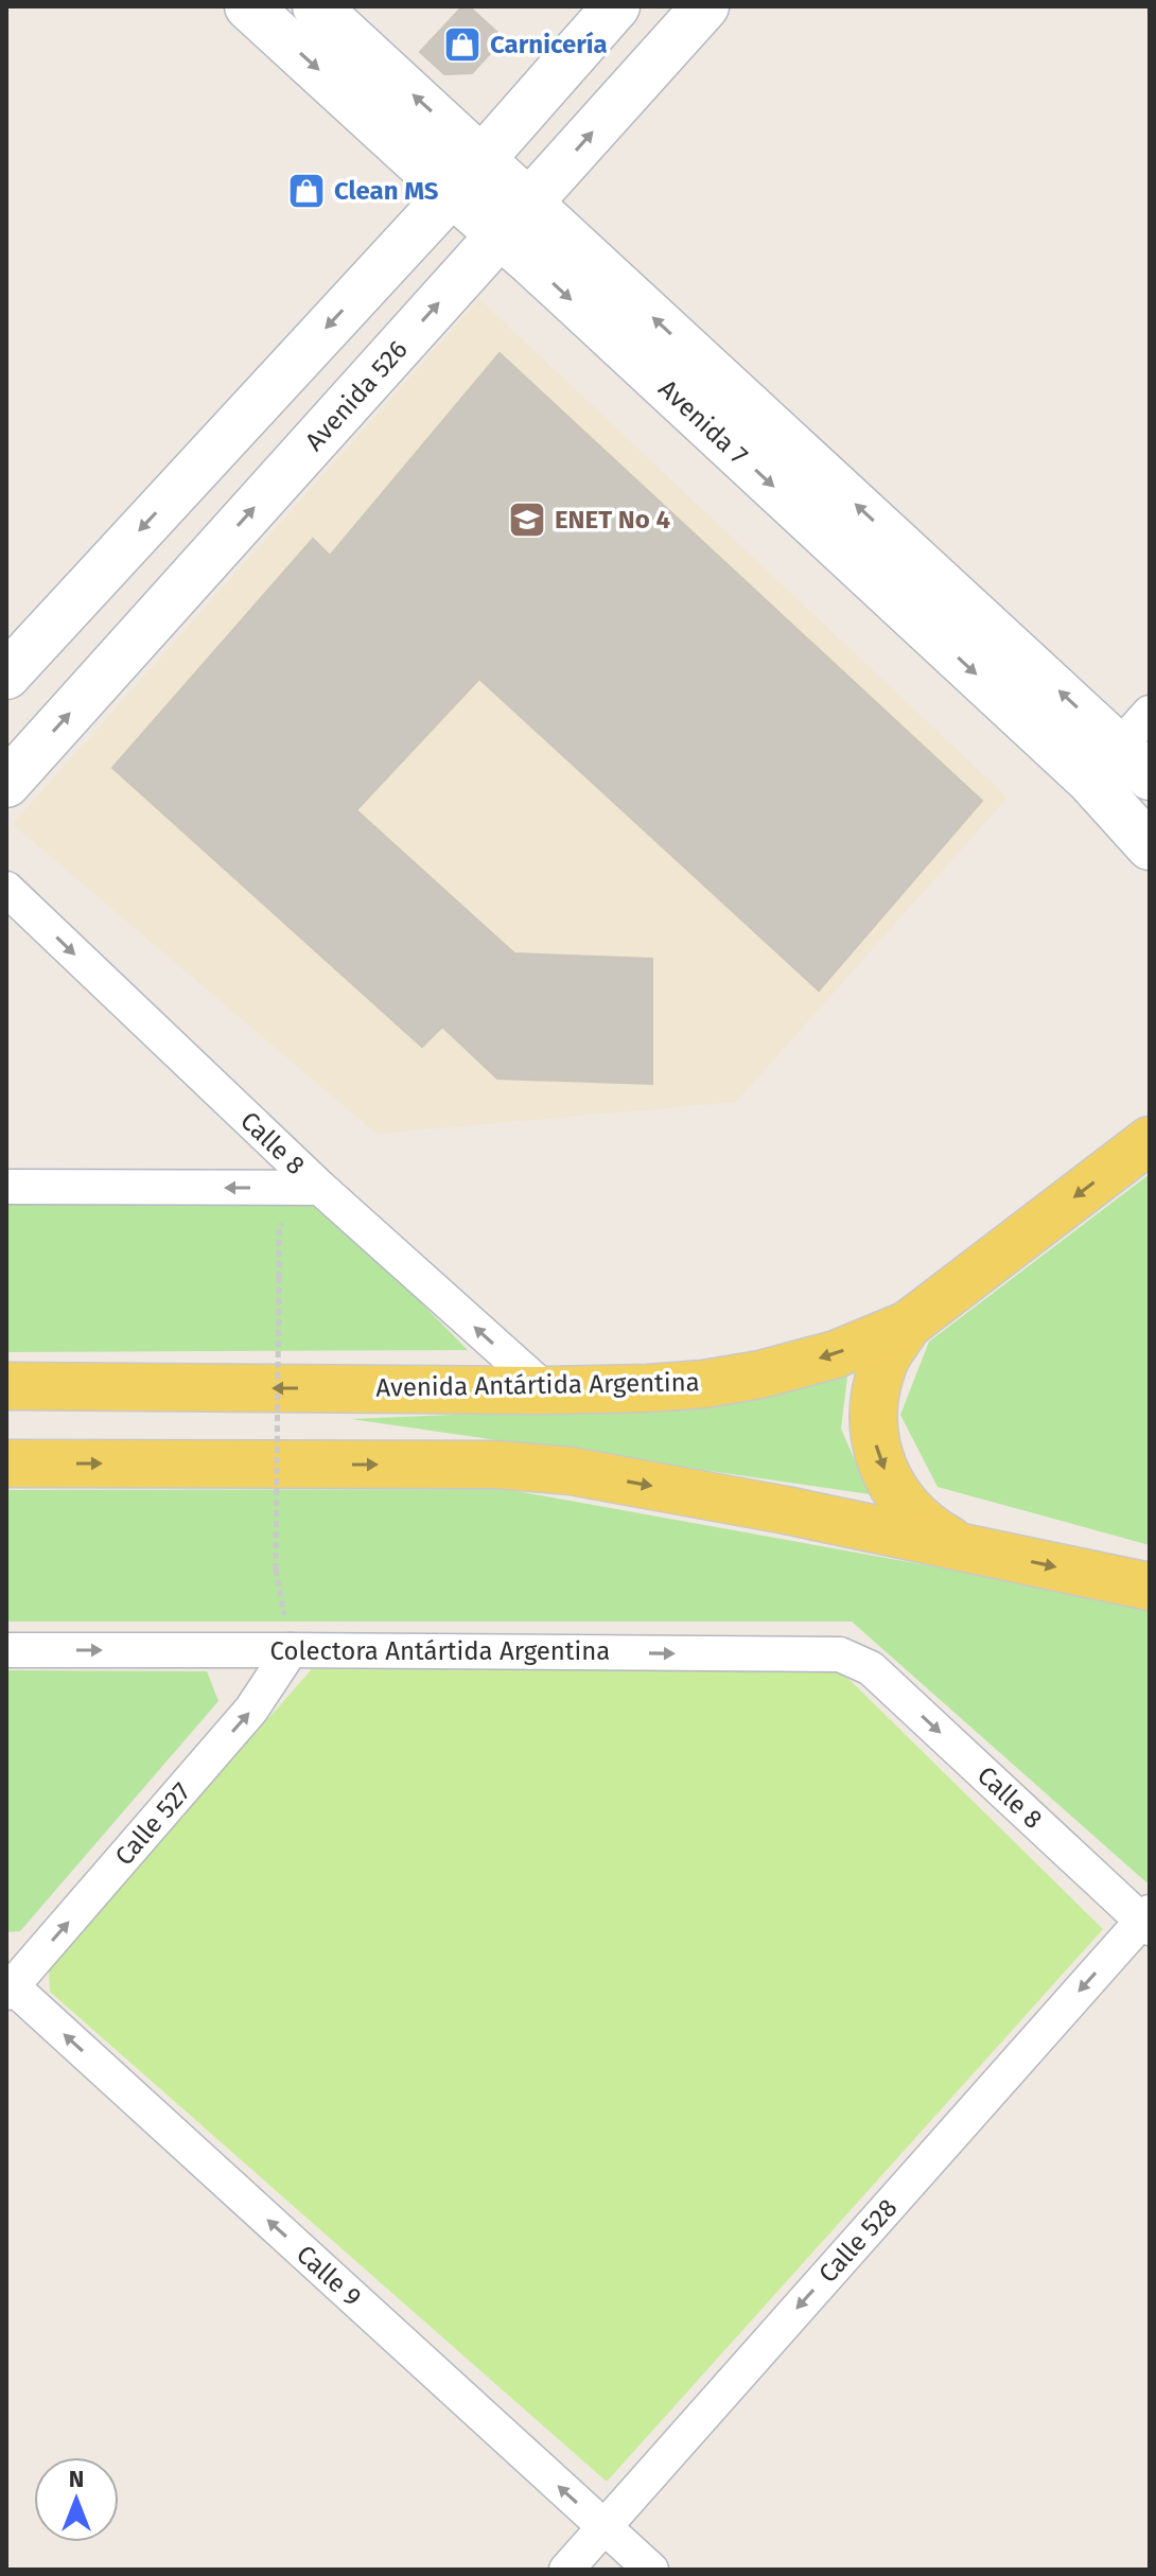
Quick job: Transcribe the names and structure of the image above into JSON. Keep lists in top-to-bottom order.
{
  "streets": {
    "main road": ["Avenida 526", "Avenida 7", "Avenida Antártida Argentina"],
    "street": [
      "Calle 8",
      "Colectora Antártida Argentina",
      "Calle 527",
      "Calle 528",
      "Calle 9"
    ]
  },
  "crossings": [
    ["Avenida 526", "Avenida 7"],
    ["Calle 8", "Avenida Antártida Argentina"],
    ["Calle 8", "Colectora Antártida Argentina"],
    ["Calle 8", "Calle 528"],
    ["Colectora Antártida Argentina", "Calle 527"],
    ["Calle 527", "Calle 9"],
    ["Calle 528", "Calle 9"]
  ],
  "one_way": [
    "Colectora Antártida Argentina",
    "Calle 527",
    "Calle 528",
    "Calle 9"
  ],
  "places": {
    "shop": ["Carnicería", "Clean MS"],
    "school or university": ["ENET No 4"]
  },
  "north": "top"
}
